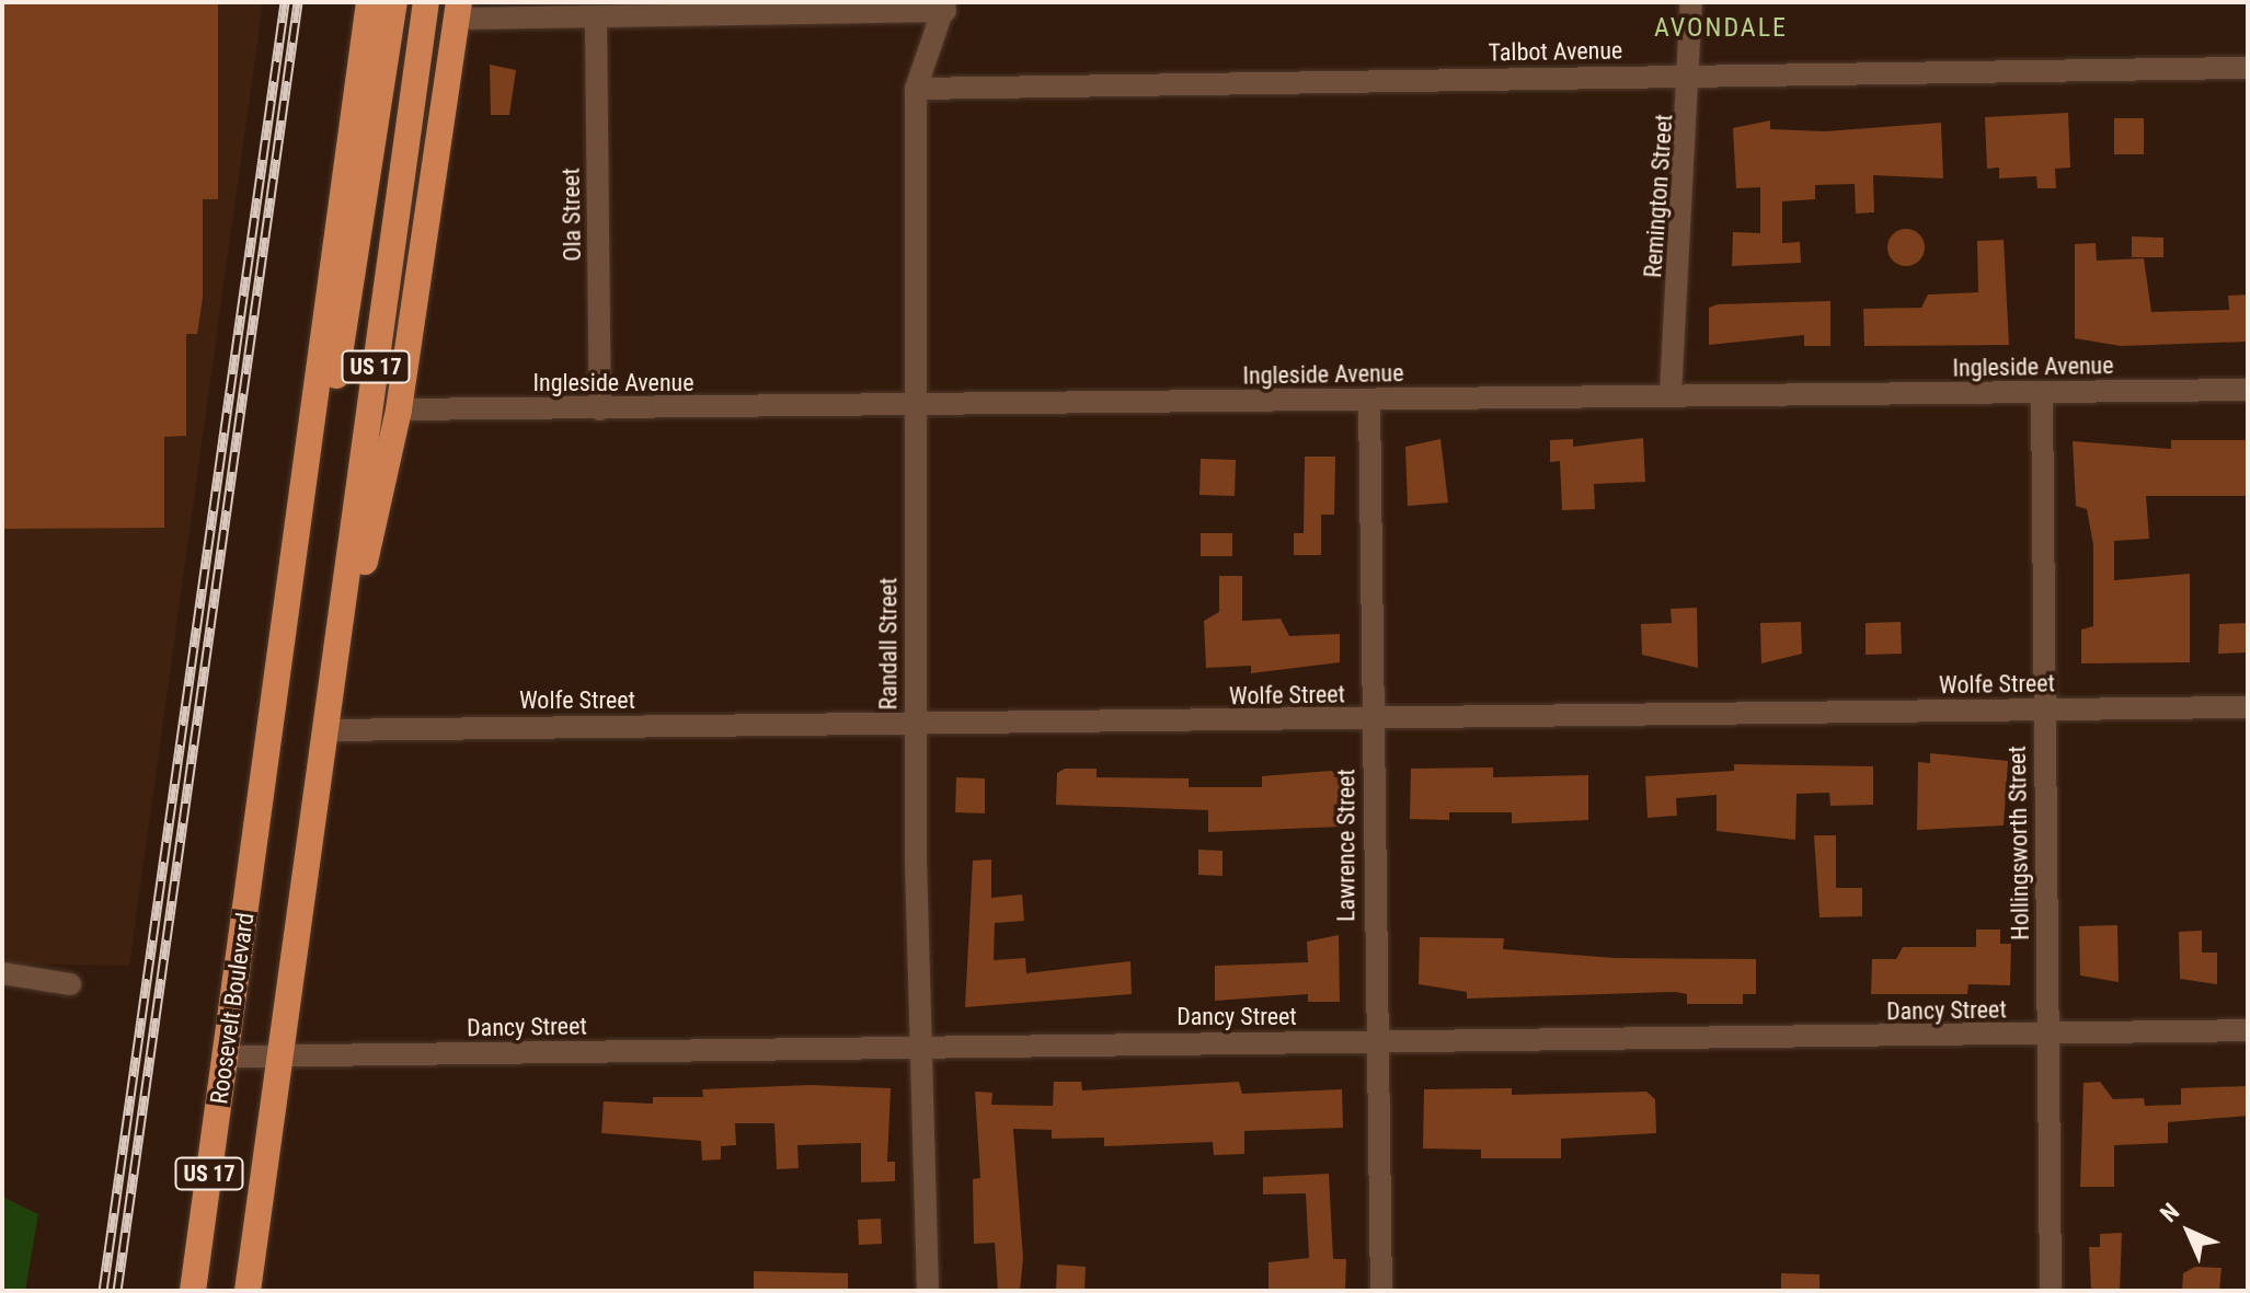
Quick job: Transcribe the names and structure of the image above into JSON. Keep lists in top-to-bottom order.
{
  "streets": {
    "highway": ["US 17", "Roosevelt Boulevard"],
    "street": [
      "Talbot Avenue",
      "Remington Street",
      "Ola Street",
      "Ingleside Avenue",
      "Randall Street",
      "Wolfe Street",
      "Hollingsworth Street",
      "Lawrence Street",
      "Dancy Street"
    ]
  },
  "crossings": [
    ["Talbot Avenue", "Remington Street"],
    ["Talbot Avenue", "Randall Street"],
    ["Remington Street", "Ingleside Avenue"],
    ["Ola Street", "Ingleside Avenue"],
    ["US 17", "Wolfe Street"],
    ["US 17", "Roosevelt Boulevard"],
    ["US 17", "Dancy Street"],
    ["Ingleside Avenue", "Randall Street"],
    ["Ingleside Avenue", "Hollingsworth Street"],
    ["Ingleside Avenue", "Lawrence Street"],
    ["Randall Street", "Wolfe Street"],
    ["Randall Street", "Dancy Street"],
    ["Wolfe Street", "Hollingsworth Street"],
    ["Wolfe Street", "Lawrence Street"],
    ["Hollingsworth Street", "Dancy Street"],
    ["Lawrence Street", "Dancy Street"],
    ["Roosevelt Boulevard", "Dancy Street"]
  ],
  "districts": ["AVONDALE"],
  "north": "top left"
}
